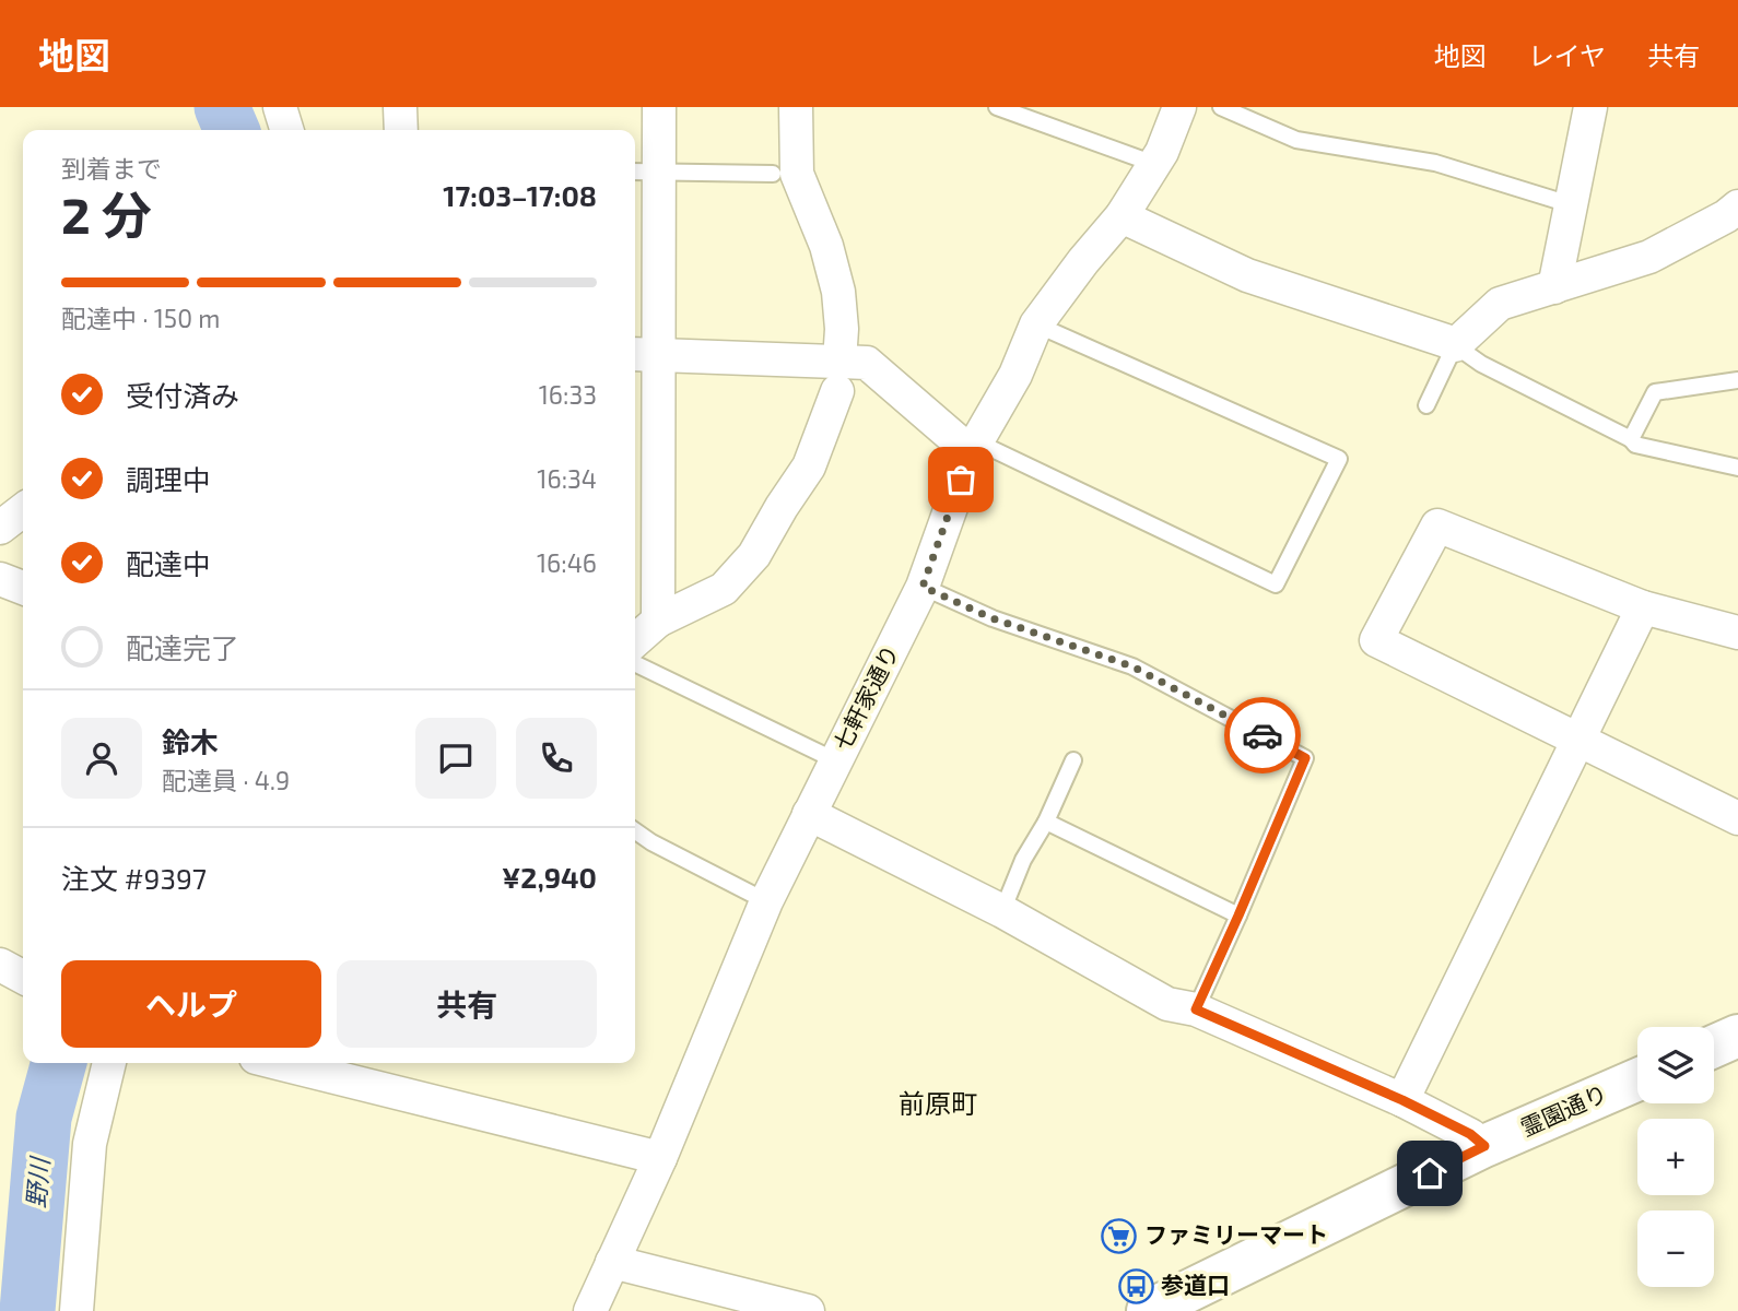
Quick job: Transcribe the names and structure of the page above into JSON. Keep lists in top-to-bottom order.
{
  "streets": {
    "street": ["七軒家通り", "霊園通り"]
  },
  "districts": ["前原町"],
  "water": ["野川"],
  "places": {
    "supermarket": ["ファミリーマート"],
    "bus stop": ["参道口"]
  },
  "page": {
    "header": "地図",
    "nav": ["地図", "レイヤ", "共有"],
    "heading": ["2 分", "到着まで", "17:03–17:08"],
    "panel": [
      "鈴木",
      "配達員 · 4.9",
      "注文 #9397",
      "¥2,940"
    ],
    "bar": "配達中 · 150 m",
    "list": [
      ["受付済み", "16:33"],
      ["調理中", "16:34"],
      ["配達中", "16:46"],
      "配達完了"
    ],
    "buttons": ["ヘルプ", "共有"],
    "map_buttons": ["+", "−"]
  }
}
